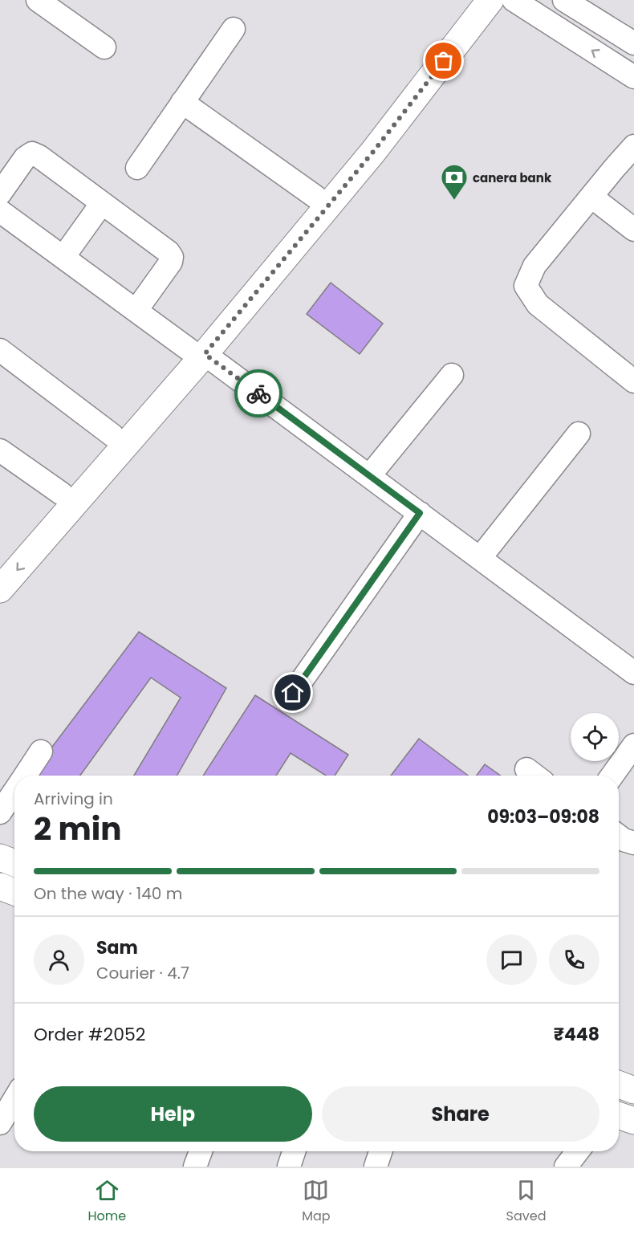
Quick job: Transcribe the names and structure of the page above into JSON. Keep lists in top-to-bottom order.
{
  "places": {
    "bank": ["canera bank"]
  },
  "page": {
    "heading": ["2 min", "Arriving in", "09:03–09:08"],
    "panel": [
      "Sam",
      "Courier · 4.7",
      "Order #2052",
      "₹448"
    ],
    "bar": "On the way · 140 m",
    "buttons": ["Help", "Share"],
    "tabs": ["Home", "Map", "Saved"]
  }
}
